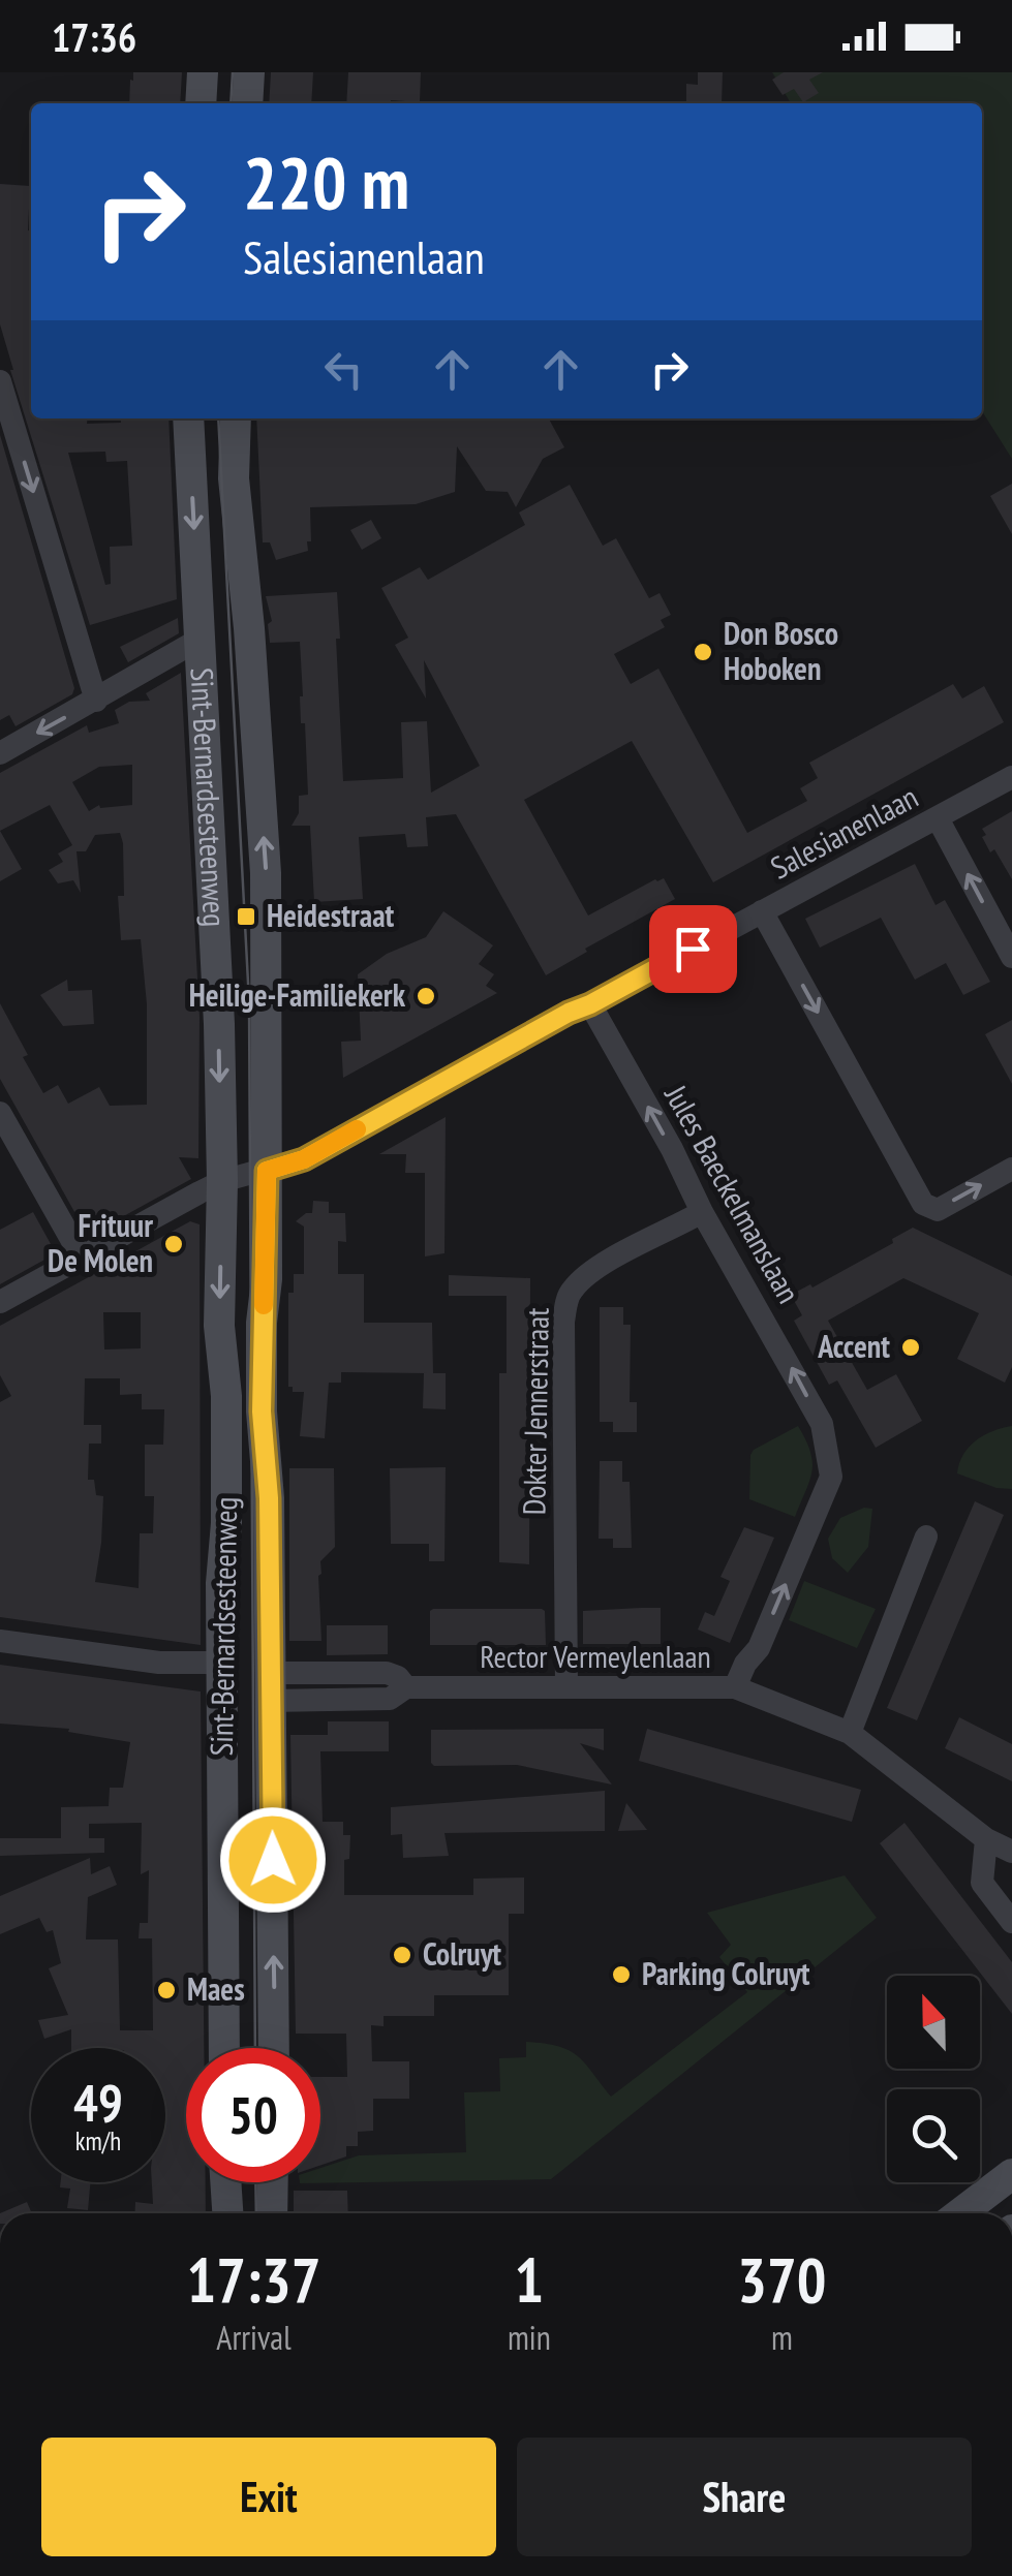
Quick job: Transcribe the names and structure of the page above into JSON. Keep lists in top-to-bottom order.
{
  "streets": {
    "main road": ["Sint-Bernardsesteenweg"],
    "street": [
      "Salesianenlaan",
      "Jules Baeckelmanslaan",
      "Dokter Jennerstraat",
      "Rector Vermeylenlaan"
    ]
  },
  "crossings": [
    ["Sint-Bernardsesteenweg", "Salesianenlaan"],
    ["Sint-Bernardsesteenweg", "Rector Vermeylenlaan"],
    ["Salesianenlaan", "Jules Baeckelmanslaan"],
    ["Jules Baeckelmanslaan", "Dokter Jennerstraat"],
    ["Jules Baeckelmanslaan", "Rector Vermeylenlaan"],
    ["Dokter Jennerstraat", "Rector Vermeylenlaan"]
  ],
  "one_way": ["Jules Baeckelmanslaan"],
  "places": {
    "other": [
      "Don Bosco Hoboken",
      "Heilige-Familiekerk",
      "Frituur De Molen",
      "Accent",
      "Colruyt",
      "Parking Colruyt",
      "Maes"
    ],
    "transit": ["Heidestraat"]
  },
  "north": "top",
  "page": {
    "status": "17:36",
    "turn": ["220 m", "Salesianenlaan"],
    "speed": "49 km/h",
    "limit": "50",
    "eta": [
      "17:37",
      "Arrival",
      "1",
      "min",
      "370",
      "m"
    ],
    "buttons": ["Exit", "Share"]
  }
}
